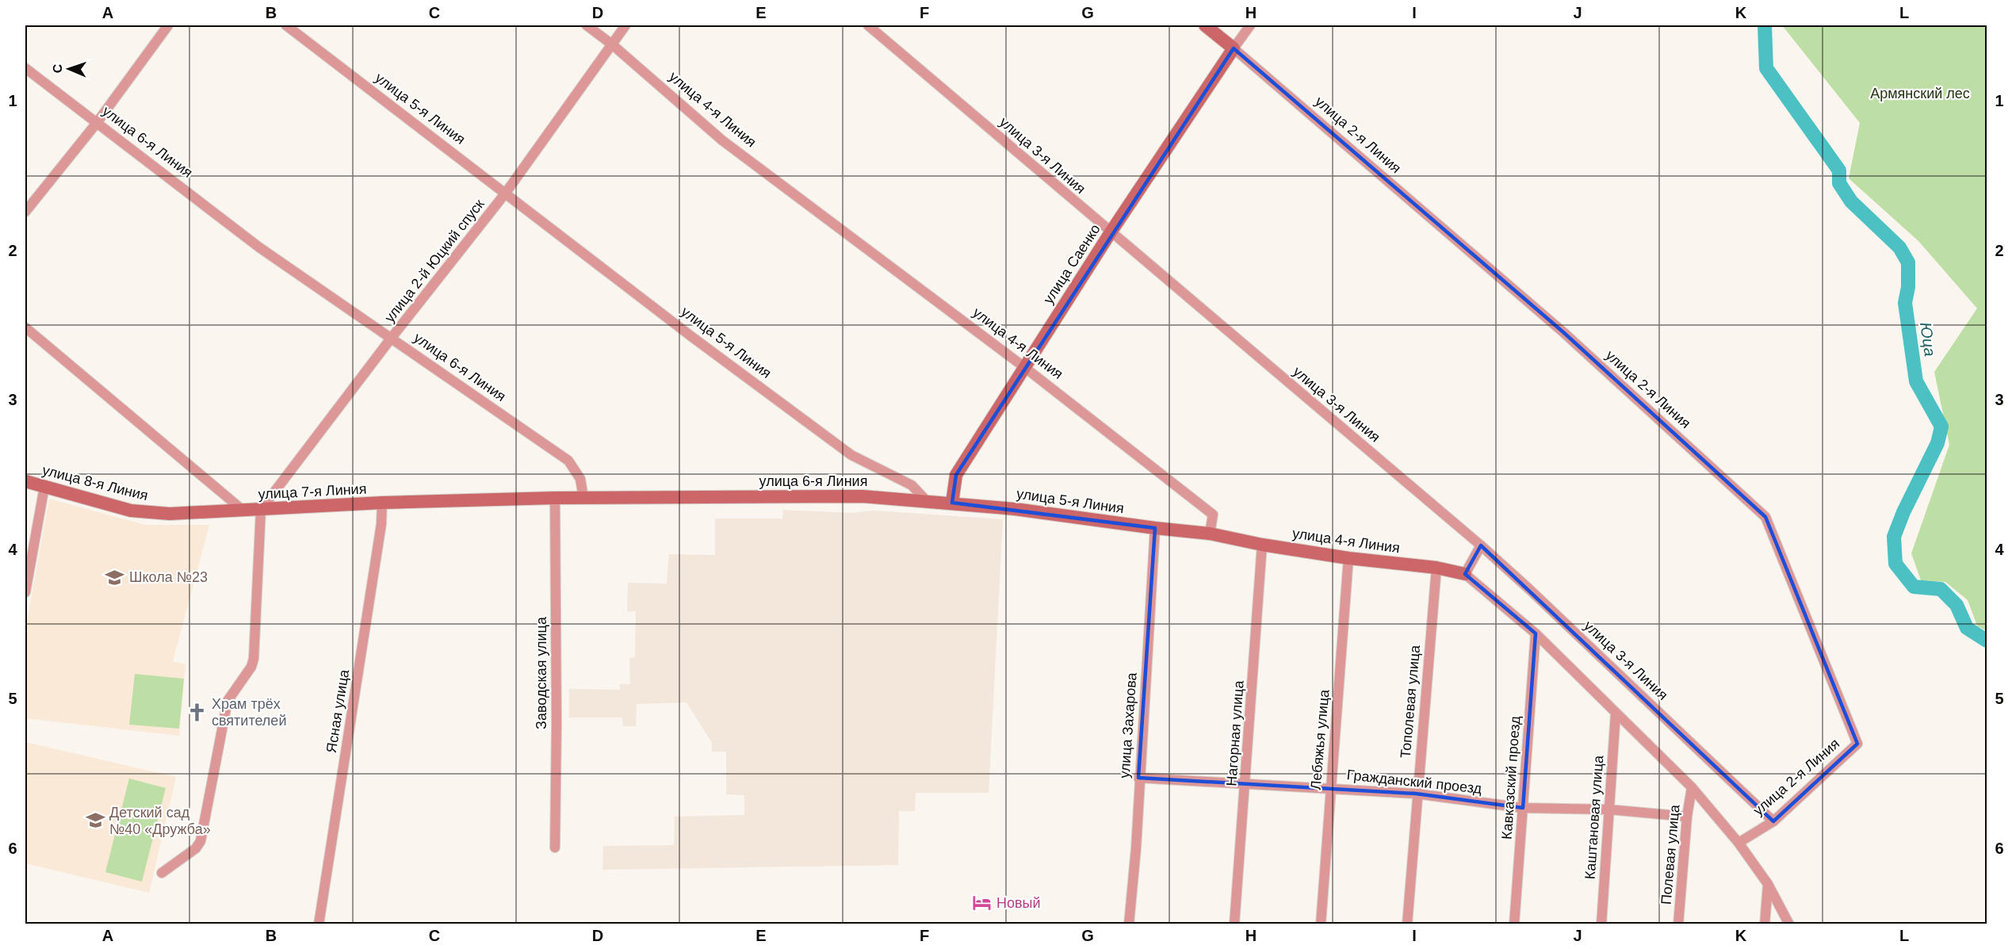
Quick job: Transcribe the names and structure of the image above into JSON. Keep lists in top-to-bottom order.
{
  "streets": {
    "street": [
      "улица 5-я Линия",
      "улица 4-я Линия",
      "улица 2-я Линия",
      "улица 6-я Линия",
      "улица 3-я Линия",
      "улица 2-й Юцкий спуск",
      "улица Саенко",
      "улица 8-я Линия",
      "улица 7-я Линия",
      "Заводская улица",
      "Тополевая улица",
      "Ясная улица",
      "улица Захарова",
      "Нагорная улица",
      "Лебяжья улица",
      "Кавказский проезд",
      "Гражданский проезд",
      "Каштановая улица",
      "Полевая улица"
    ]
  },
  "crossings": [
    ["улица 5-я Линия", "улица 4-я Линия"],
    ["улица 5-я Линия", "улица 6-я Линия"],
    ["улица 5-я Линия", "улица 2-й Юцкий спуск"],
    ["улица 5-я Линия", "улица Саенко"],
    ["улица 5-я Линия", "улица Захарова"],
    ["улица 4-я Линия", "улица 2-й Юцкий спуск"],
    ["улица 4-я Линия", "улица Саенко"],
    ["улица 4-я Линия", "Тополевая улица"],
    ["улица 4-я Линия", "Нагорная улица"],
    ["улица 4-я Линия", "Лебяжья улица"],
    ["улица 2-я Линия", "улица 3-я Линия"],
    ["улица 2-я Линия", "улица Саенко"],
    ["улица 6-я Линия", "улица 2-й Юцкий спуск"],
    ["улица 6-я Линия", "улица 7-я Линия"],
    ["улица 3-я Линия", "улица Саенко"],
    ["улица 2-й Юцкий спуск", "улица 7-я Линия"],
    ["улица 8-я Линия", "улица 7-я Линия"],
    ["улица 7-я Линия", "Заводская улица"],
    ["улица 7-я Линия", "Ясная улица"],
    ["Тополевая улица", "Гражданский проезд"],
    ["улица Захарова", "Гражданский проезд"],
    ["Нагорная улица", "Гражданский проезд"],
    ["Лебяжья улица", "Гражданский проезд"],
    ["Кавказский проезд", "Гражданский проезд"],
    ["Гражданский проезд", "Каштановая улица"],
    ["Гражданский проезд", "Полевая улица"]
  ],
  "water": ["Юца"],
  "parks": ["Армянский лес"],
  "places": {
    "school or university": ["Школа №23", "Детский сад №40 «Дружба»"],
    "church": ["Храм трёх святителей"],
    "hotel": ["Новый"]
  },
  "north": "left",
  "grid": {
    "columns": [
      "A",
      "B",
      "C",
      "D",
      "E",
      "F",
      "G",
      "H",
      "I",
      "J",
      "K",
      "L"
    ],
    "rows": [
      "1",
      "2",
      "3",
      "4",
      "5",
      "6"
    ]
  }
}
